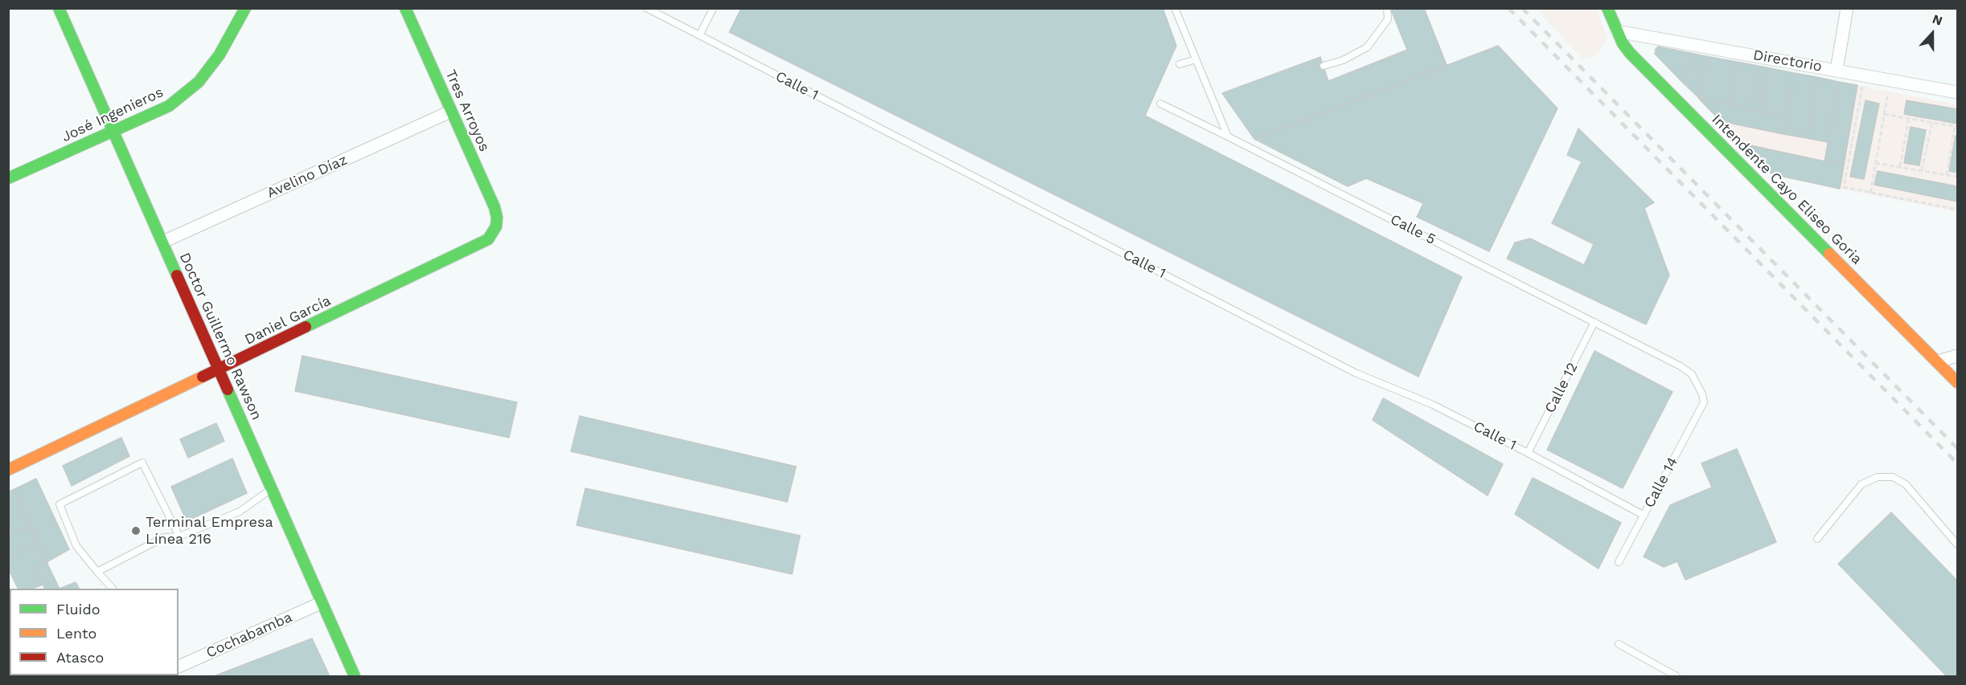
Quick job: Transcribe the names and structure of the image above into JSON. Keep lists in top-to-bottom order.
{
  "streets": {
    "street": [
      "Directorio",
      "Tres Arroyos",
      "José Ingenieros",
      "Avelino Díaz",
      "Intendente Cayo Eliseo Goria",
      "Daniel García",
      "Doctor Guillermo Rawson",
      "Cochabamba"
    ],
    "lane": [
      "Calle 1",
      "Calle 5",
      "Calle 12",
      "Calle 14"
    ]
  },
  "crossings": [
    ["Directorio", "Intendente Cayo Eliseo Goria"],
    ["Calle 1", "Calle 12"],
    ["Calle 1", "Calle 14"],
    ["Tres Arroyos", "Avelino Díaz"],
    ["Tres Arroyos", "Daniel García"],
    ["José Ingenieros", "Doctor Guillermo Rawson"],
    ["Avelino Díaz", "Doctor Guillermo Rawson"],
    ["Calle 5", "Calle 12"],
    ["Calle 5", "Calle 14"],
    ["Daniel García", "Doctor Guillermo Rawson"],
    ["Doctor Guillermo Rawson", "Cochabamba"]
  ],
  "places": ["Terminal Empresa Línea 216"],
  "legend": ["Fluido", "Lento", "Atasco"],
  "north": "top"
}
